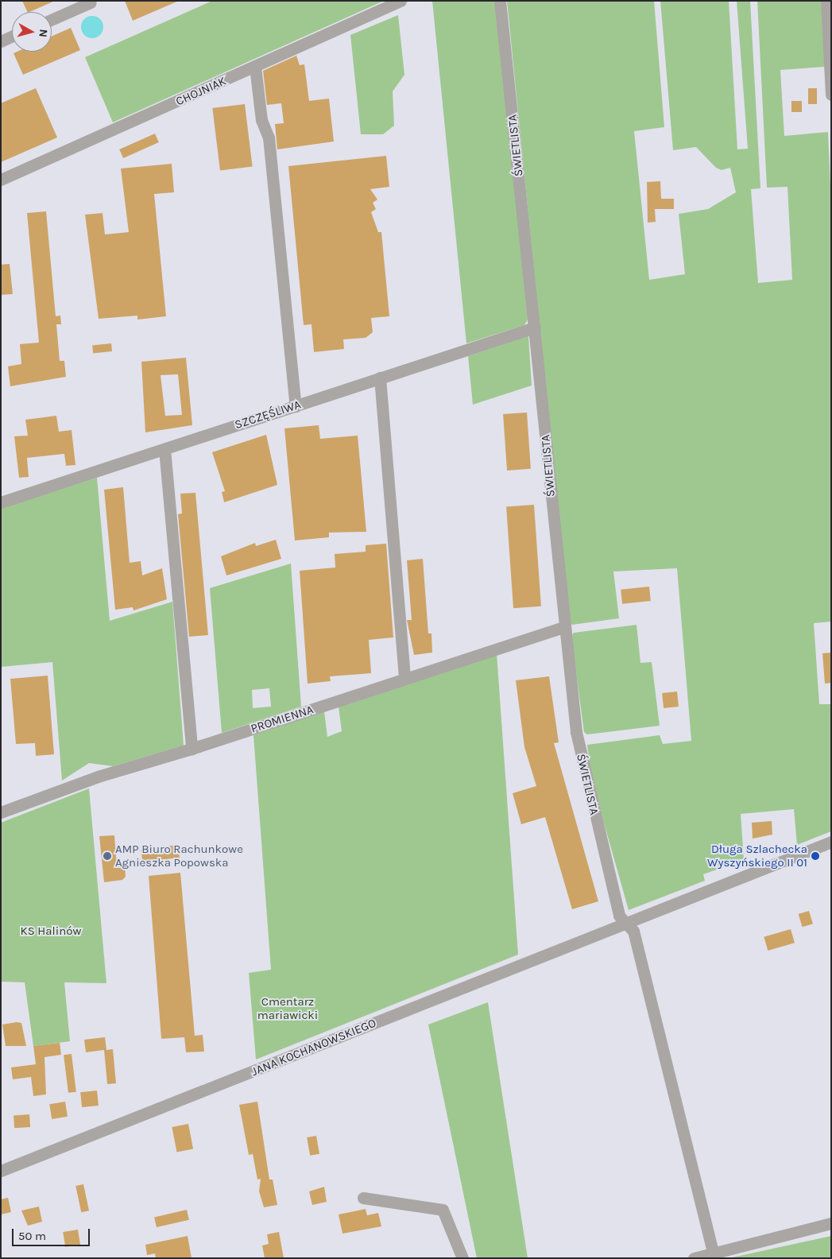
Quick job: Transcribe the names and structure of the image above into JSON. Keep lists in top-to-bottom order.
{
  "streets": {
    "street": [
      "CHOJNIAK",
      "ŚWIETLISTA",
      "SZCZĘŚLIWA",
      "PROMIENNA",
      "JANA KOCHANOWSKIEGO"
    ]
  },
  "crossings": [
    ["ŚWIETLISTA", "SZCZĘŚLIWA"],
    ["ŚWIETLISTA", "PROMIENNA"],
    ["ŚWIETLISTA", "JANA KOCHANOWSKIEGO"]
  ],
  "parks": ["KS Halinów", "Cmentarz mariawicki"],
  "places": ["AMP Biuro Rachunkowe Agnieszka Popowska", "Długa Szlachecka Wyszyńskiego II 01"],
  "scale_bar": "50 m",
  "north": "right"
}
